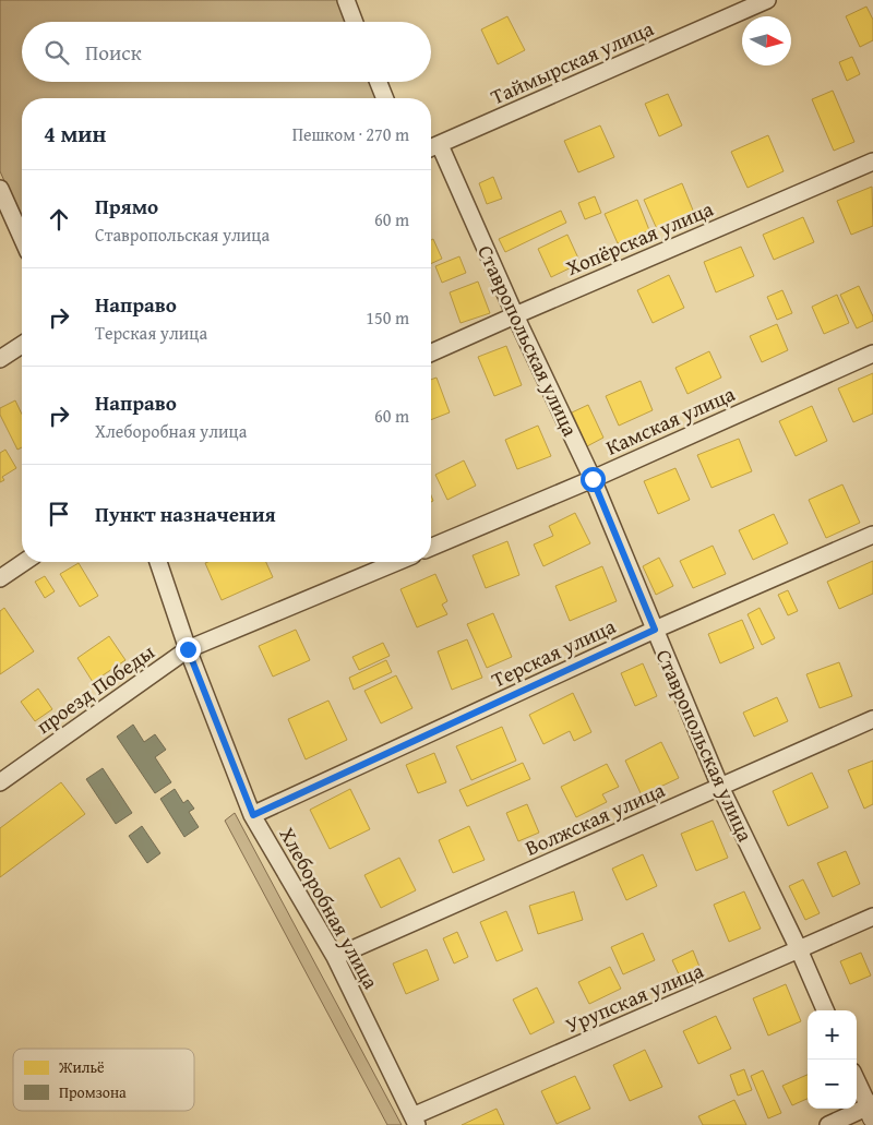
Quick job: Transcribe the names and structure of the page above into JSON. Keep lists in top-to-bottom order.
{
  "streets": {
    "street": [
      "Таймырская улица",
      "Хопёрская улица",
      "Ставропольская улица",
      "Камская улица",
      "Терская улица",
      "проезд Победы",
      "Волжская улица",
      "Хлеборобная улица",
      "Урупская улица"
    ]
  },
  "crossings": [
    ["Таймырская улица", "Ставропольская улица"],
    ["Хопёрская улица", "Ставропольская улица"],
    ["Ставропольская улица", "Камская улица"],
    ["Ставропольская улица", "Терская улица"],
    ["Ставропольская улица", "Волжская улица"],
    ["Ставропольская улица", "Урупская улица"],
    ["Терская улица", "Хлеборобная улица"],
    ["проезд Победы", "Хлеборобная улица"],
    ["Волжская улица", "Хлеборобная улица"],
    ["Хлеборобная улица", "Урупская улица"]
  ],
  "legend": ["Жильё", "Промзона"],
  "north": "right",
  "page": {
    "search": "Поиск",
    "heading": ["4 мин", "Пешком · 270 m"],
    "list": [
      ["Прямо", "Ставропольская улица", "60 m"],
      ["Направо", "Терская улица", "150 m"],
      ["Направо", "Хлеборобная улица", "60 m"],
      "Пункт назначения"
    ],
    "map_buttons": ["+", "−"]
  }
}
